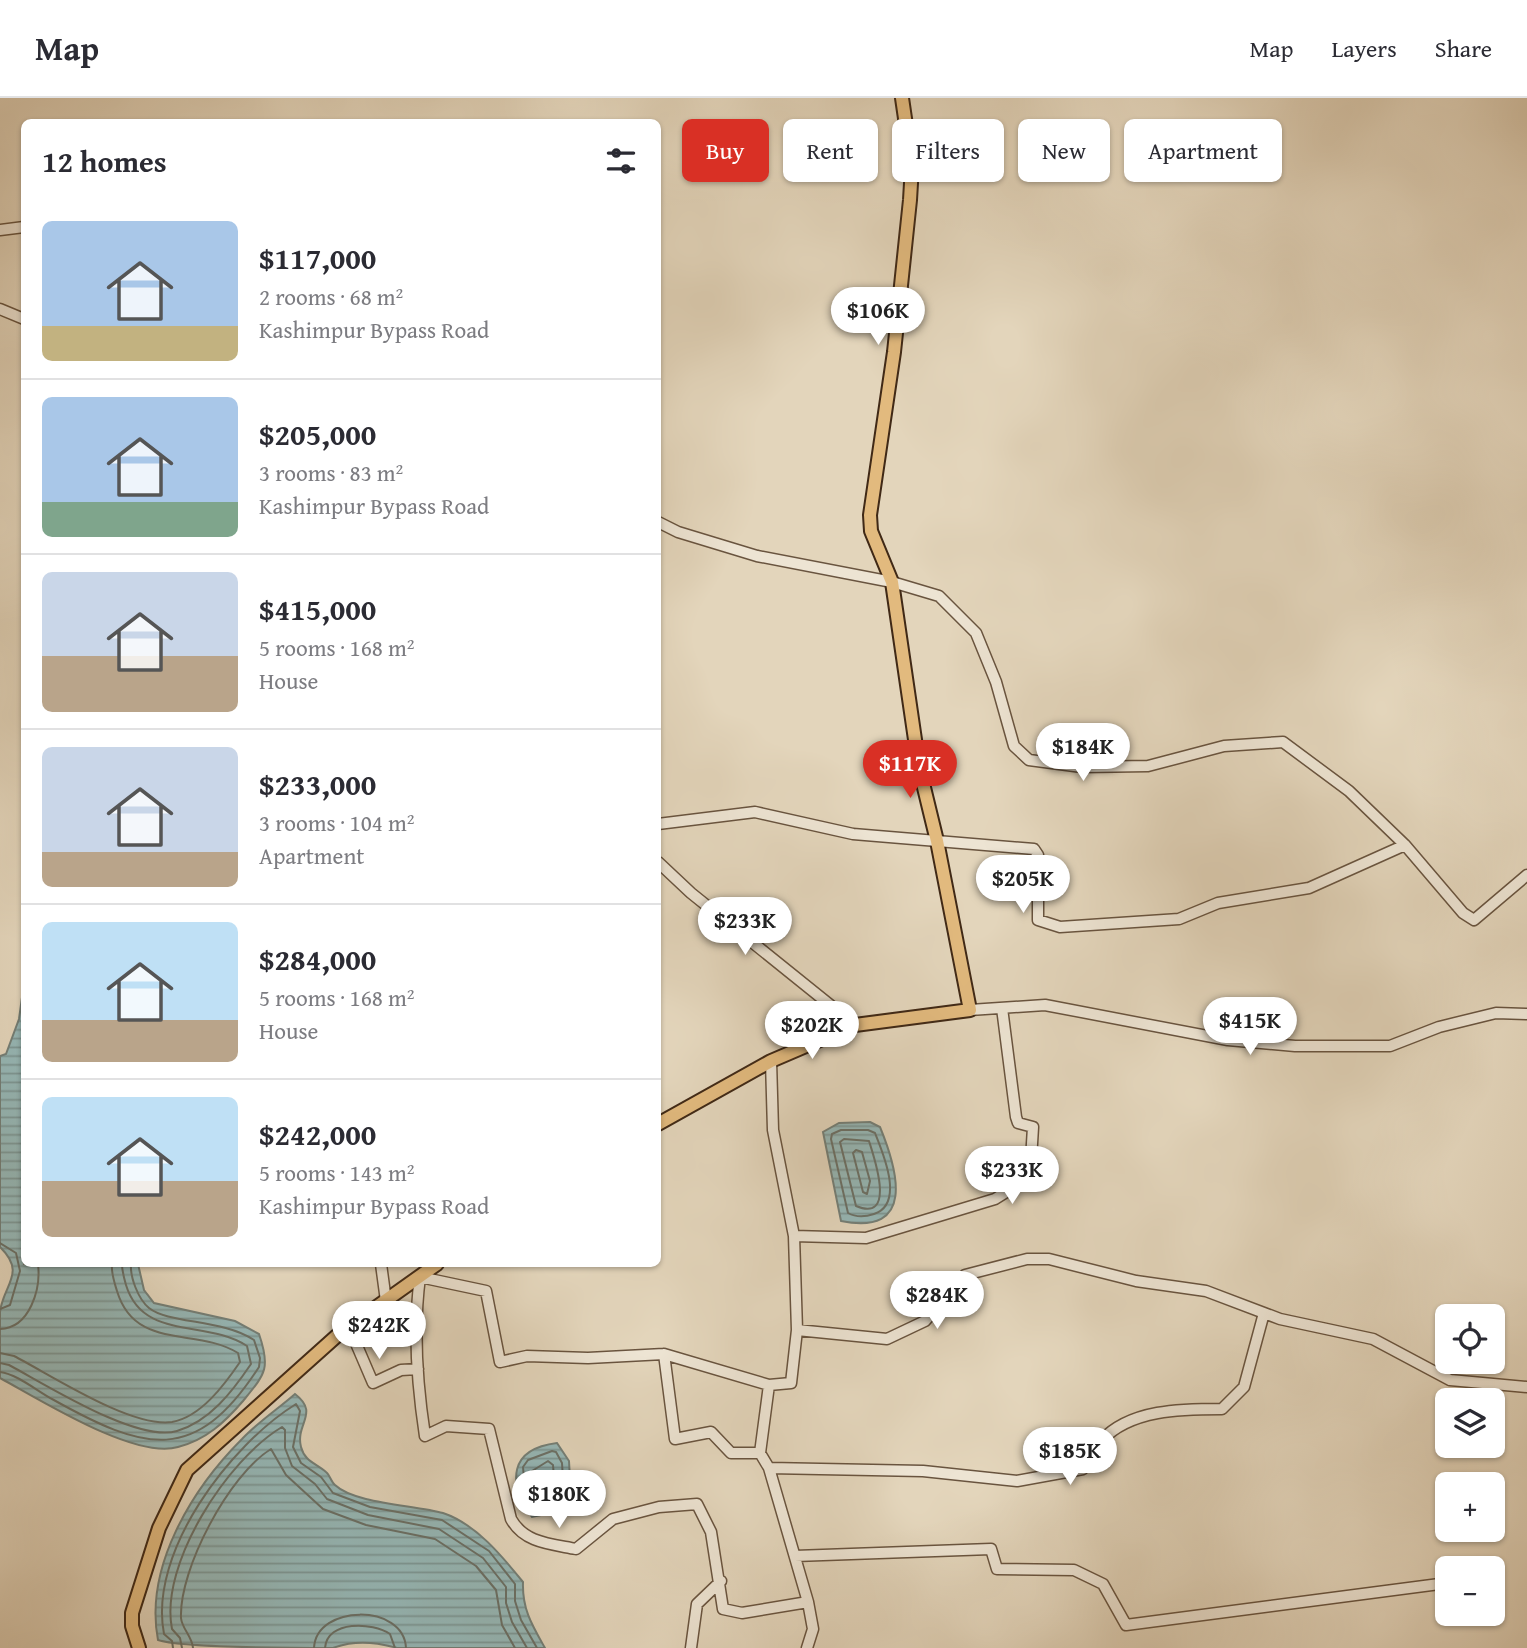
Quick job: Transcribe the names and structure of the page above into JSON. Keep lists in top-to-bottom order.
{
  "page": {
    "header": "Map",
    "nav": ["Map", "Layers", "Share"],
    "chip": [
      "Buy",
      "Rent",
      "Filters",
      "New",
      "Apartment"
    ],
    "heading": "12 homes",
    "list": [
      {
        "name": "$117,000",
        "note": "2 rooms · 68 m² · Kashimpur Bypass Road"
      },
      {
        "name": "$205,000",
        "note": "3 rooms · 83 m² · Kashimpur Bypass Road"
      },
      {
        "name": "$415,000",
        "note": "5 rooms · 168 m² · House"
      },
      {
        "name": "$233,000",
        "note": "3 rooms · 104 m² · Apartment"
      },
      {
        "name": "$284,000",
        "note": "5 rooms · 168 m² · House"
      },
      {
        "name": "$242,000",
        "note": "5 rooms · 143 m² · Kashimpur Bypass Road"
      }
    ],
    "price": [
      "$106K",
      "$184K",
      "$117K",
      "$205K",
      "$233K",
      "$415K",
      "$202K",
      "$233K",
      "$284K",
      "$242K",
      "$185K",
      "$180K"
    ],
    "map_buttons": ["+", "−"]
  }
}
